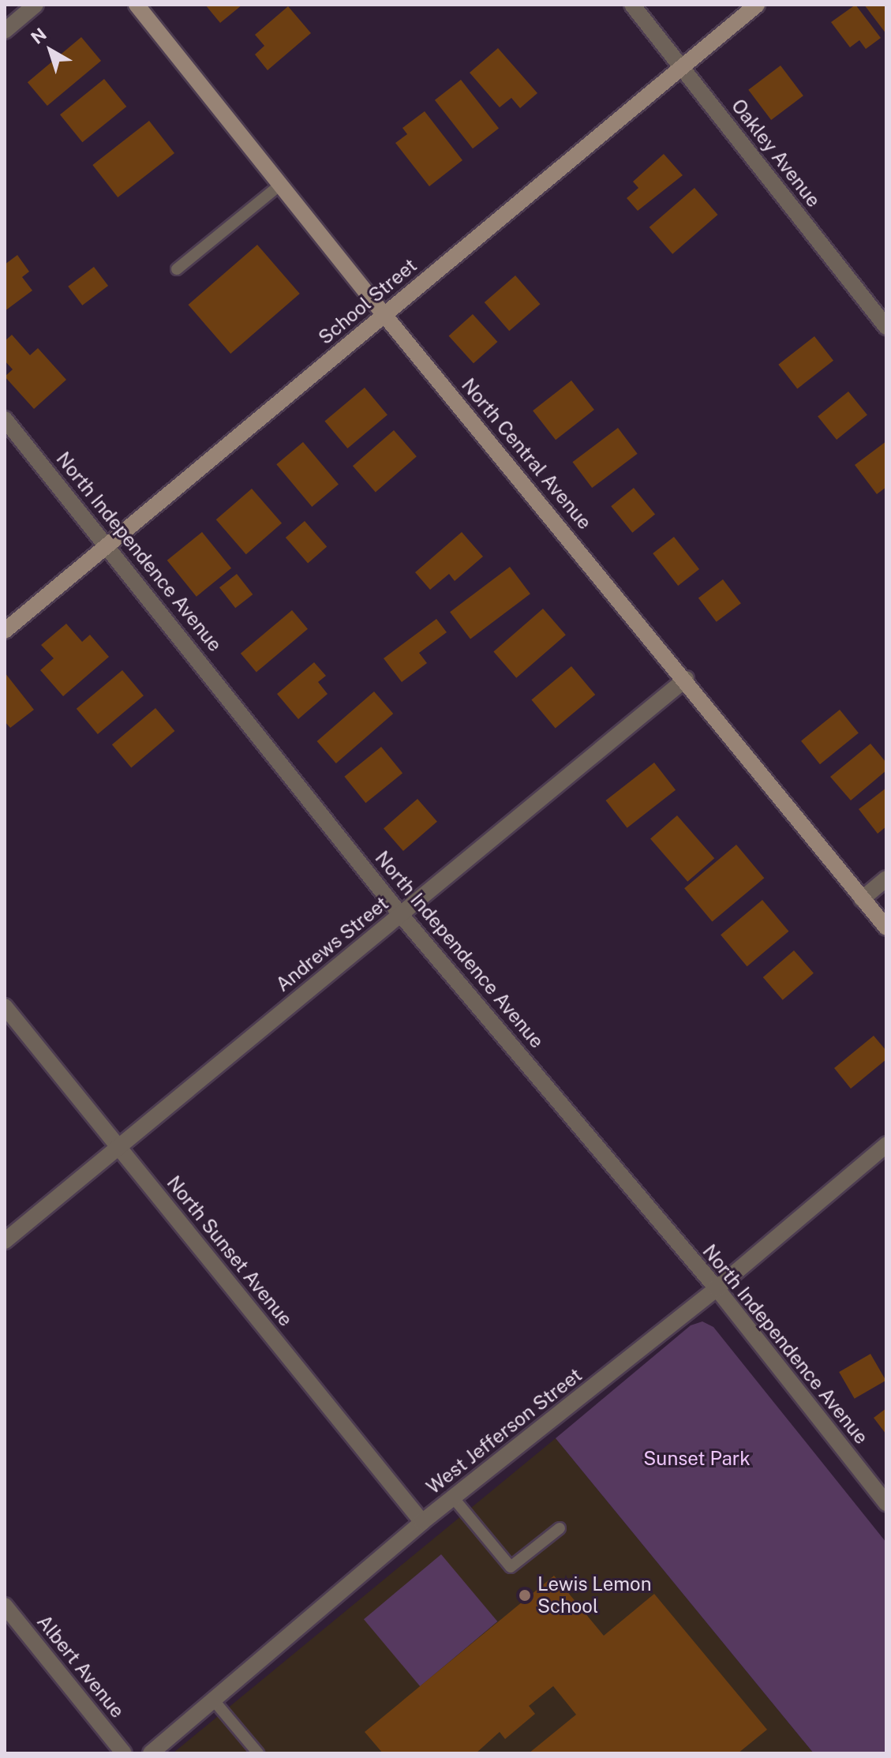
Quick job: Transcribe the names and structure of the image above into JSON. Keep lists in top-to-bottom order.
{
  "streets": {
    "main road": ["School Street", "North Central Avenue"],
    "street": [
      "Oakley Avenue",
      "North Independence Avenue",
      "Andrews Street",
      "North Sunset Avenue",
      "West Jefferson Street",
      "Albert Avenue"
    ]
  },
  "crossings": [
    ["Oakley Avenue", "School Street"],
    ["School Street", "North Central Avenue"],
    ["School Street", "North Independence Avenue"],
    ["North Central Avenue", "Andrews Street"],
    ["North Independence Avenue", "Andrews Street"],
    ["North Independence Avenue", "West Jefferson Street"],
    ["Andrews Street", "North Sunset Avenue"],
    ["North Sunset Avenue", "West Jefferson Street"]
  ],
  "parks": ["Sunset Park"],
  "places": ["Lewis Lemon School"],
  "north": "top left"
}
